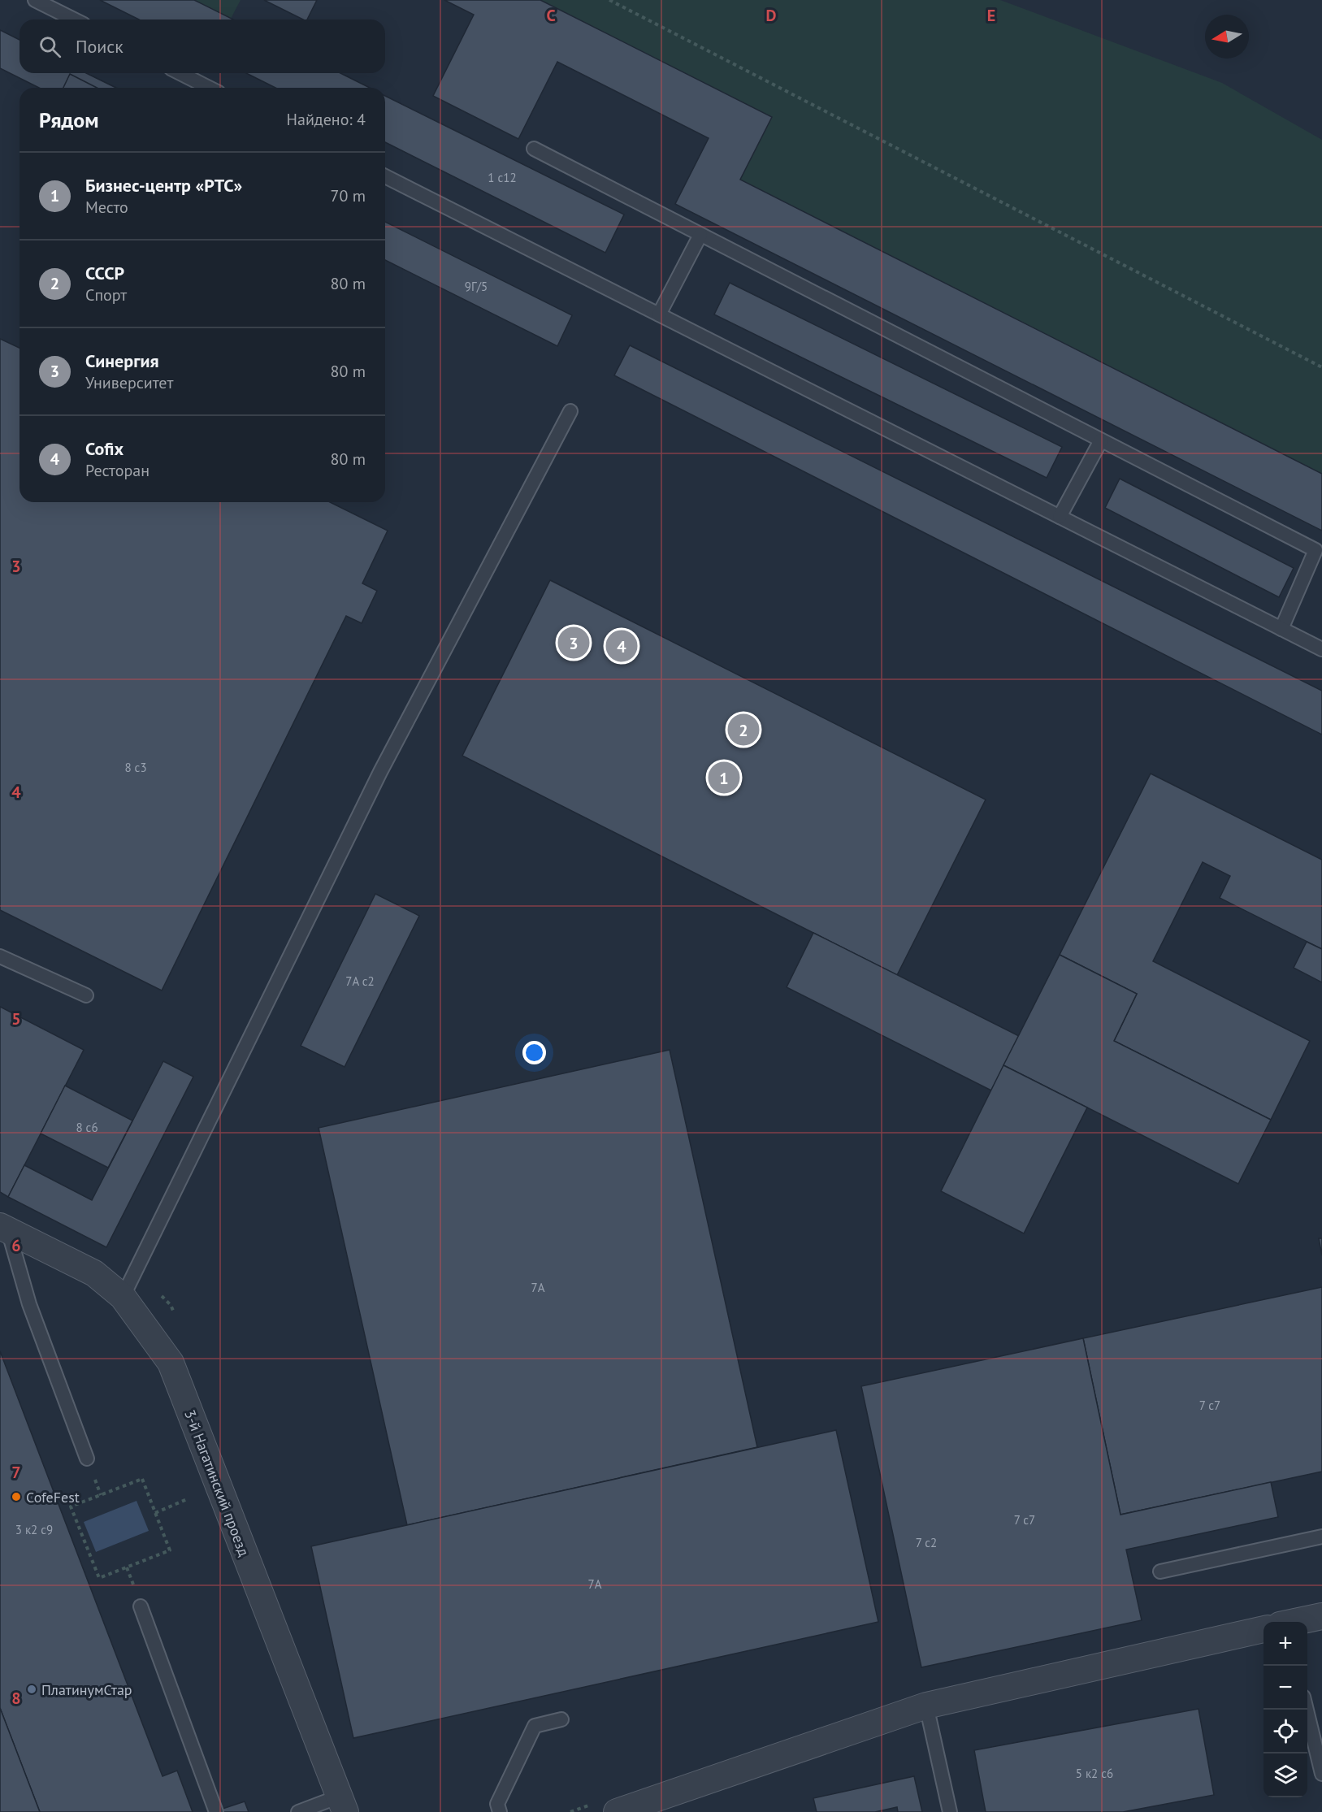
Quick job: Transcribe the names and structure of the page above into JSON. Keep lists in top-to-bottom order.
{
  "streets": {
    "street": ["3-й Нагатинский проезд"]
  },
  "places": ["CofeFest", "ПлатинумСтар"],
  "house_numbers": [
    "1 с12",
    "9Г/5",
    "8 с3",
    "7А с2",
    "8 с6",
    "7А",
    "7 с7",
    "7 с7",
    "3 к2 с9",
    "7 с2",
    "7А",
    "5 к2 с6"
  ],
  "north": "left",
  "page": {
    "search": "Поиск",
    "heading": ["Рядом", "Найдено: 4"],
    "list": [
      {
        "mark": "1",
        "name": "Бизнес-центр «РТС»",
        "note": "Место",
        "value": "70 m"
      },
      {
        "mark": "2",
        "name": "СССР",
        "note": "Спорт",
        "value": "80 m"
      },
      {
        "mark": "3",
        "name": "Синергия",
        "note": "Университет",
        "value": "80 m"
      },
      {
        "mark": "4",
        "name": "Cofix",
        "note": "Ресторан",
        "value": "80 m"
      }
    ],
    "pins": [
      "3",
      "4",
      "2",
      "1"
    ],
    "map_buttons": ["+", "−"]
  },
  "grid": {
    "columns": ["C", "D", "E"],
    "rows": [
      "3",
      "4",
      "5",
      "6",
      "7",
      "8"
    ]
  }
}
